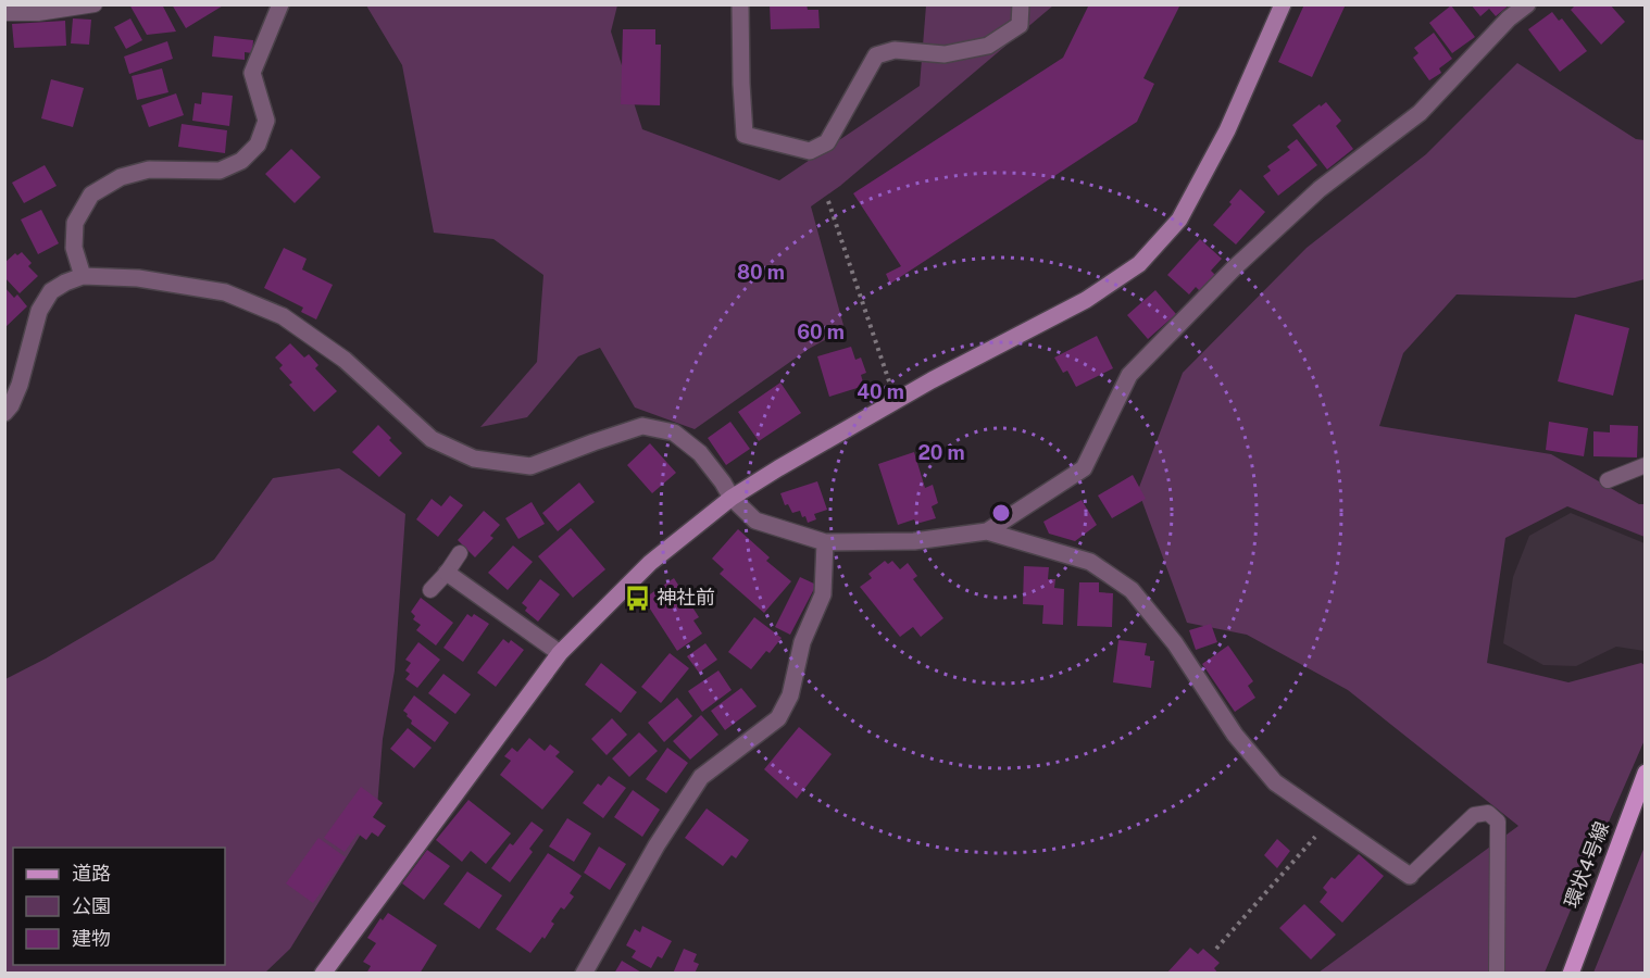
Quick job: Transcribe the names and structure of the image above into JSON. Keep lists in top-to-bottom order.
{
  "streets": {
    "main road": ["環状4号線"]
  },
  "places": {
    "bus stop": ["神社前"]
  },
  "legend": ["道路", "公園", "建物"],
  "rings": [
    "80 m",
    "60 m",
    "40 m",
    "20 m"
  ]
}
